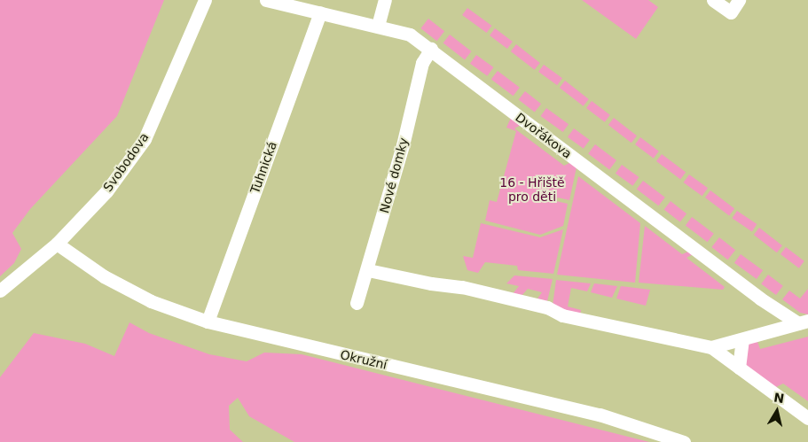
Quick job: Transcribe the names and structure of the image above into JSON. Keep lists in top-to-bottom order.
{
  "streets": {
    "street": [
      "Dvořákova",
      "Svobodova",
      "Tuhnická",
      "Nové domky",
      "Okružní"
    ]
  },
  "crossings": [
    ["Dvořákova", "Tuhnická"],
    ["Dvořákova", "Nové domky"],
    ["Svobodova", "Okružní"],
    ["Tuhnická", "Okružní"]
  ],
  "parks": ["16 - Hřiště pro děti"],
  "north": "top"
}
